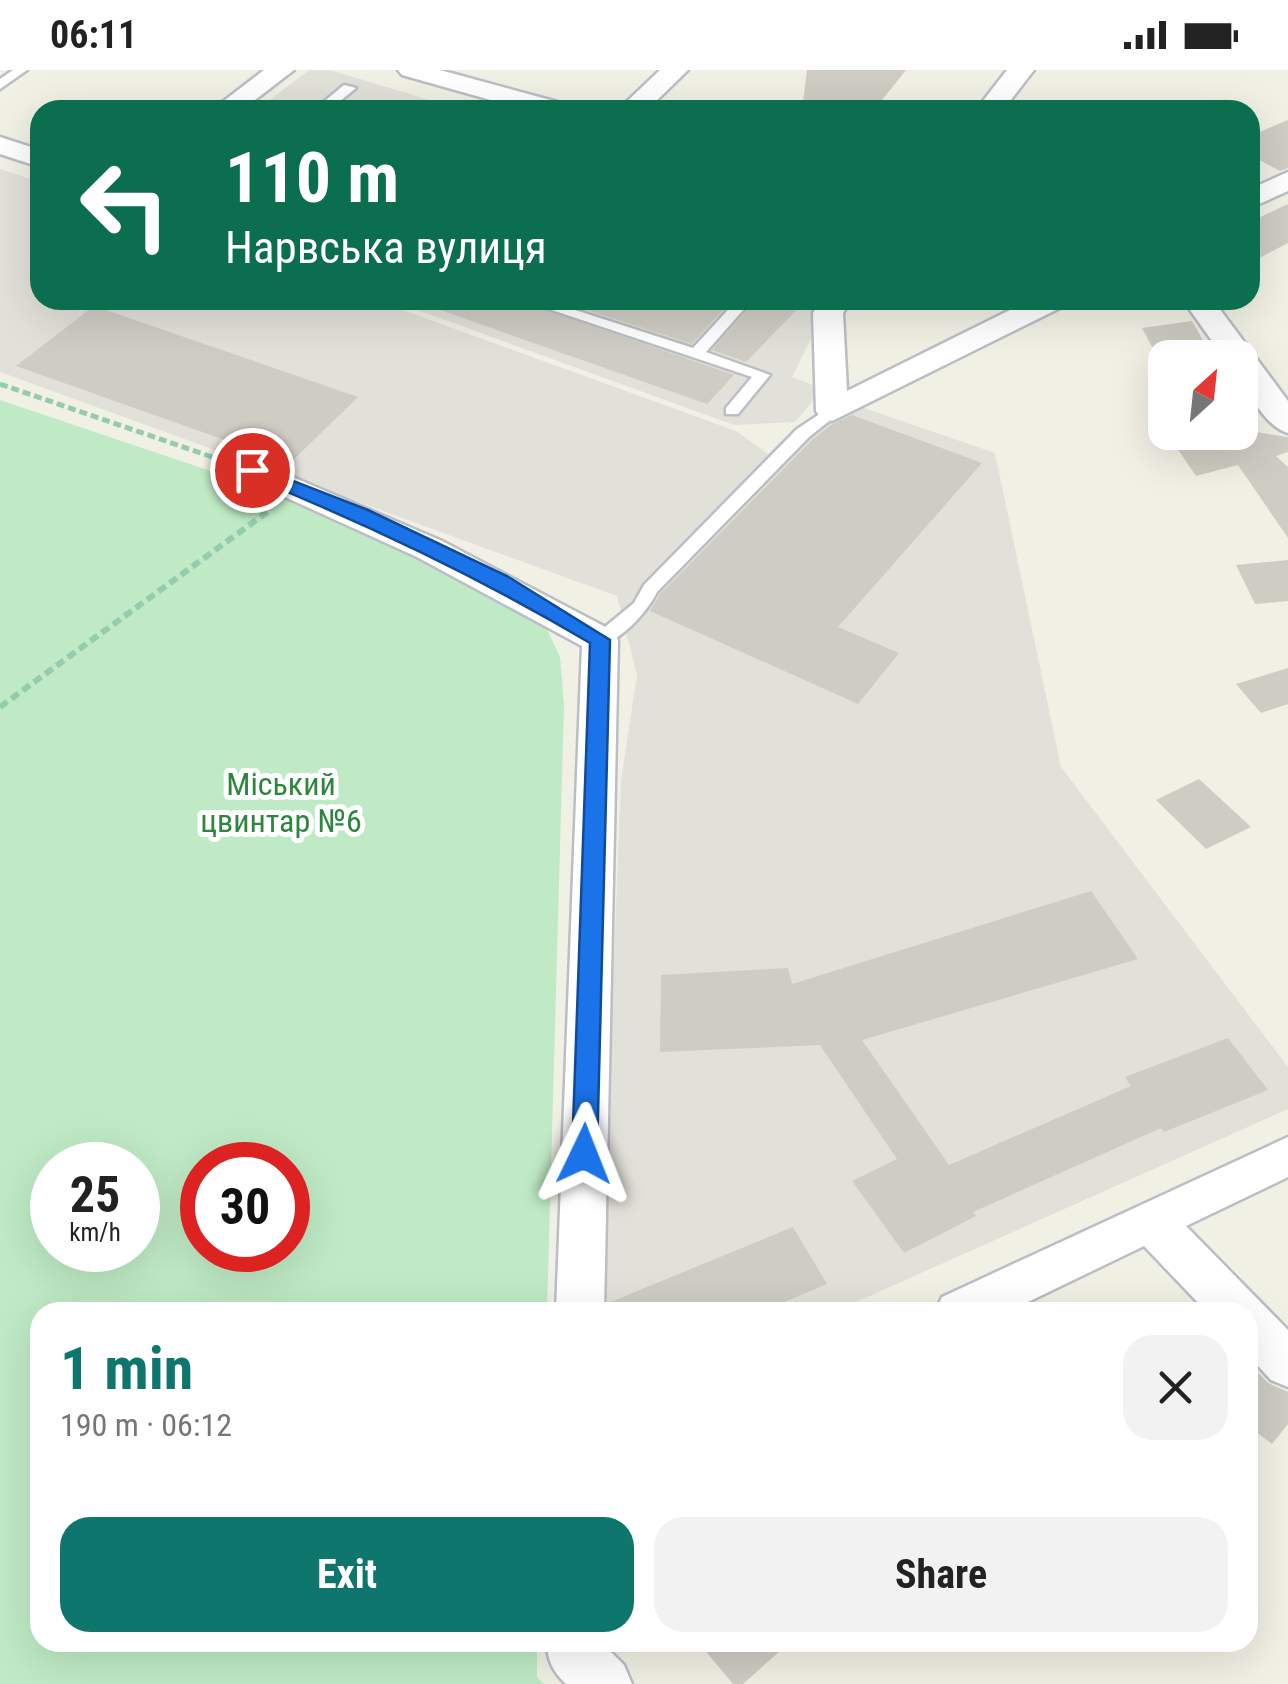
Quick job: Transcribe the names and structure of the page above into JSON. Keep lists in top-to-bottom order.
{
  "parks": ["Міський цвинтар №6"],
  "north": "top right",
  "page": {
    "status": "06:11",
    "turn": ["110 m", "Нарвська вулиця"],
    "speed": "25 km/h",
    "limit": "30",
    "heading": ["1 min", "190 m · 06:12"],
    "buttons": ["Exit", "Share"]
  }
}
